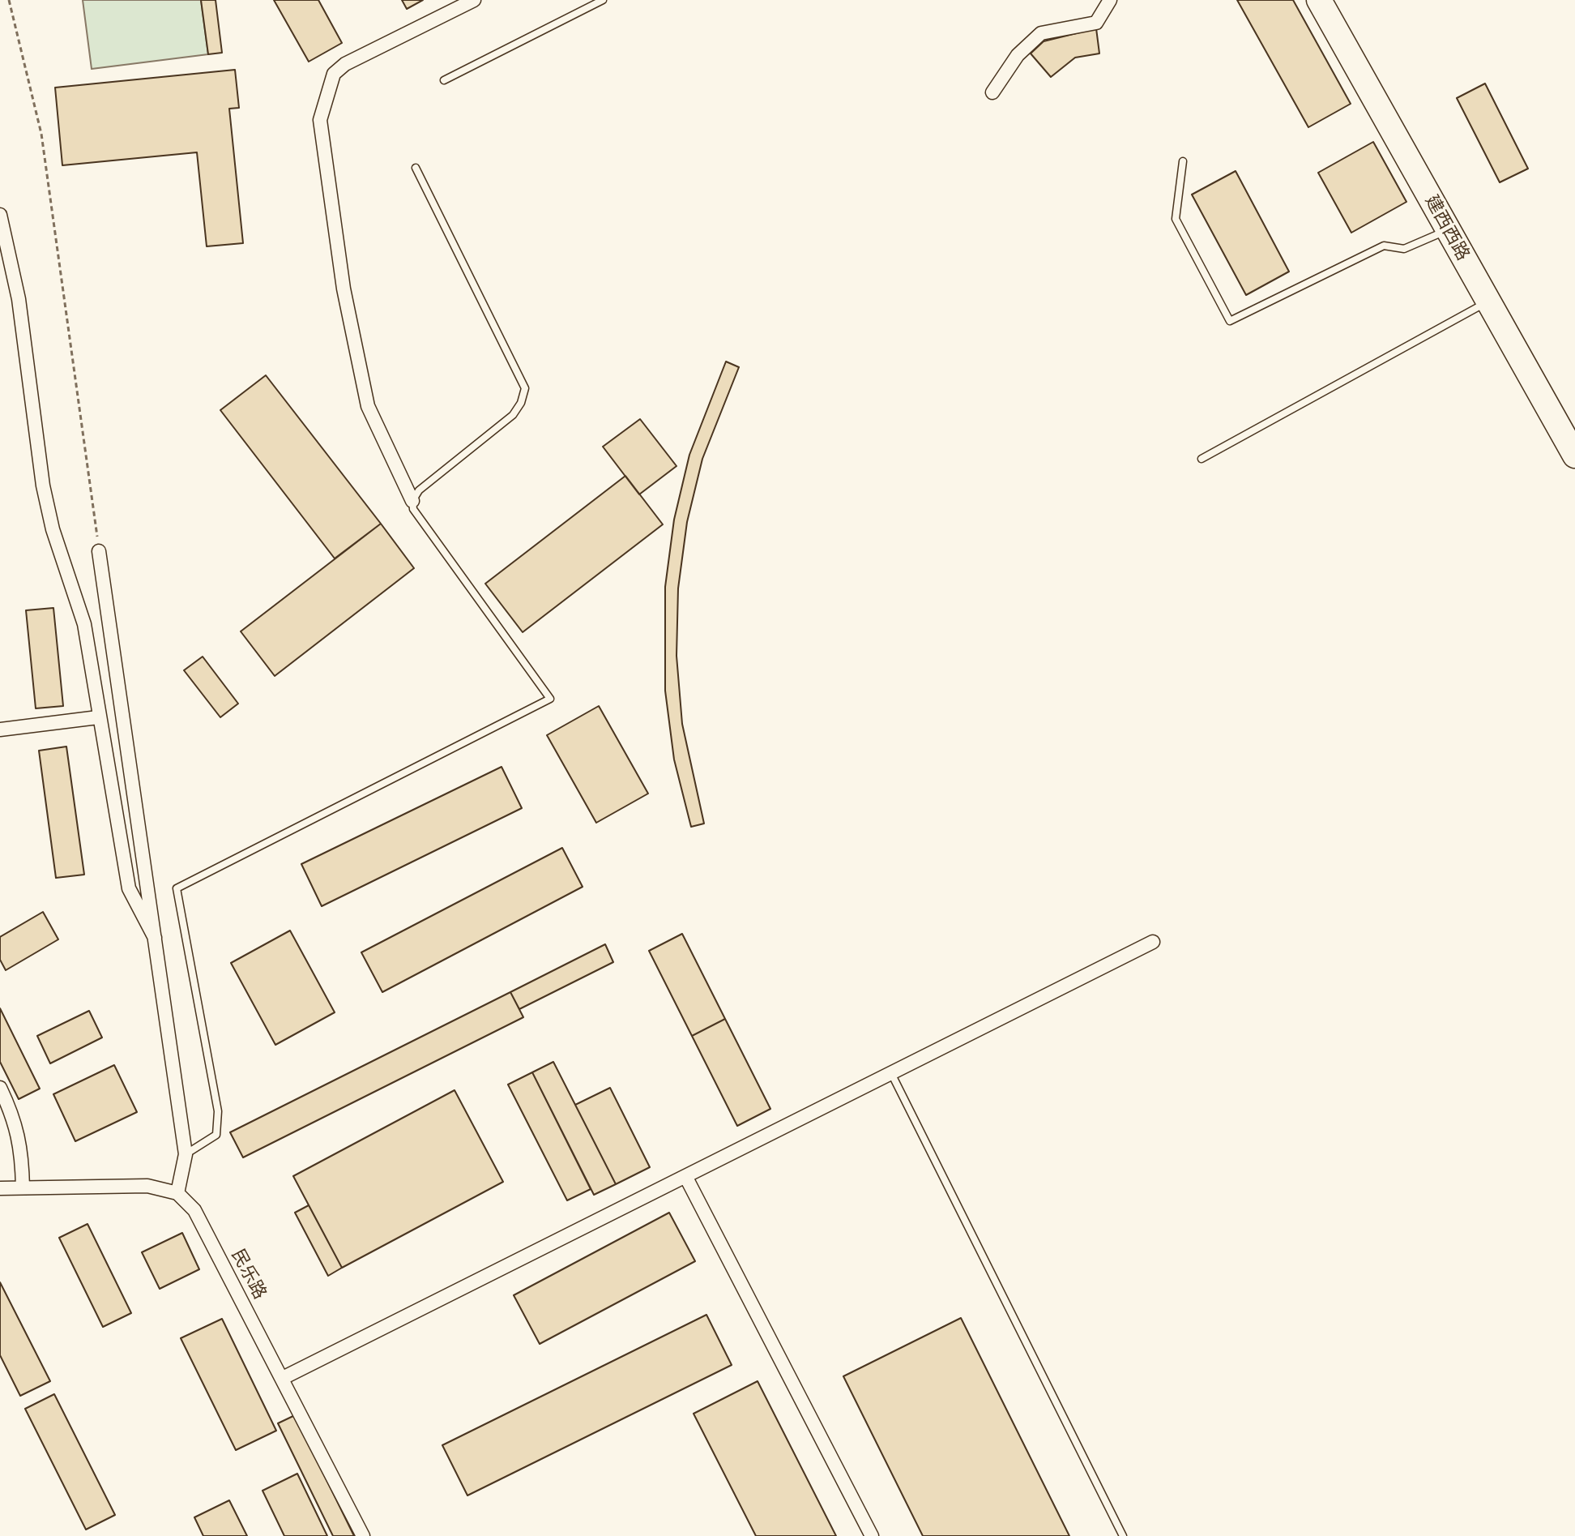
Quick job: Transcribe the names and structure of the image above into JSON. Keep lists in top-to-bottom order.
{
  "streets": {
    "highway": ["建西西路"],
    "street": ["民乐路"]
  }
}
